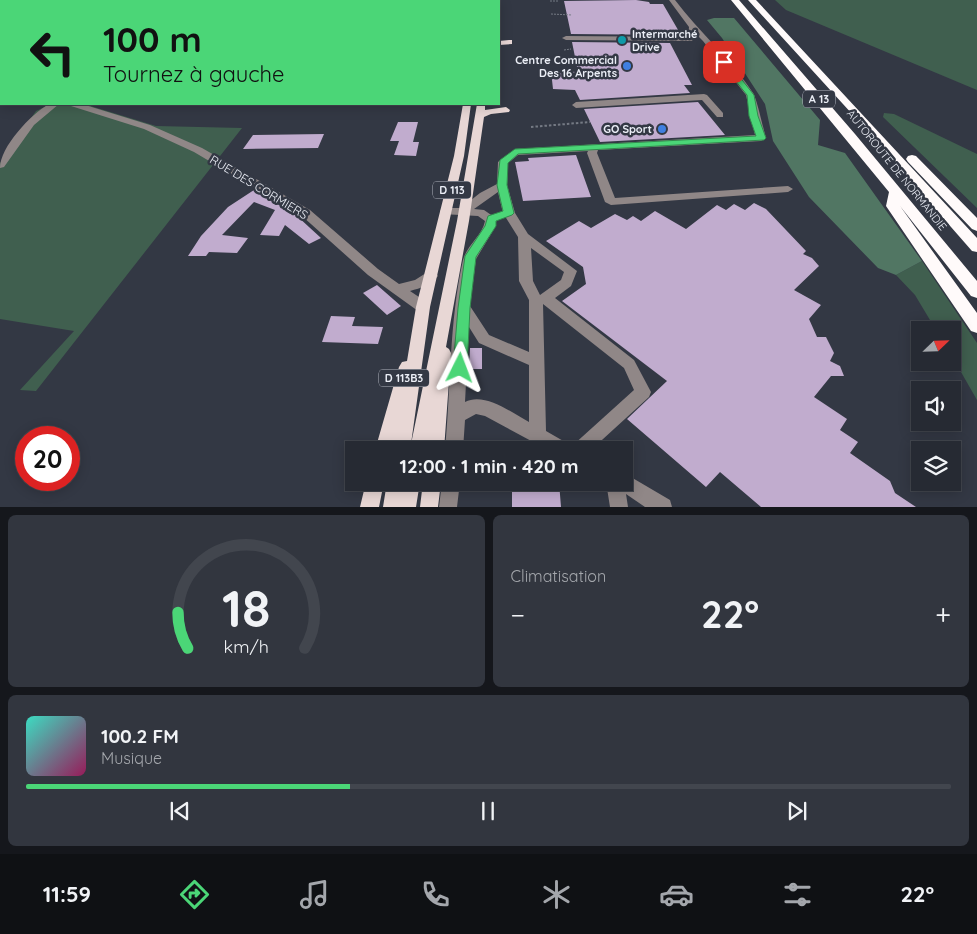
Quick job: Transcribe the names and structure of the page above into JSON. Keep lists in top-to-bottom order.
{
  "streets": {
    "highway": ["A 13", "AUTOROUTE DE NORMANDIE"],
    "main road": ["D 113", "D 113B3"],
    "street": ["RUE DES CORMIERS"]
  },
  "crossings": [
    ["RUE DES CORMIERS", "D 113"],
    ["RUE DES CORMIERS", "D 113B3"],
    ["D 113", "D 113B3"]
  ],
  "places": ["Intermarché Drive", "Centre Commercial Des 16 Arpents", "GO Sport"],
  "north": "top right",
  "page": {
    "turn": ["100 m", "Tournez à gauche"],
    "limit": "20",
    "trip": "12:00 · 1 min · 420 m",
    "tile": "Climatisation",
    "heat": ["−", "22°", "+"],
    "song": ["100.2 FM", "Musique"],
    "tabs": ["11:59", "22°"],
    "gauge": ["18", "km/h"]
  }
}
